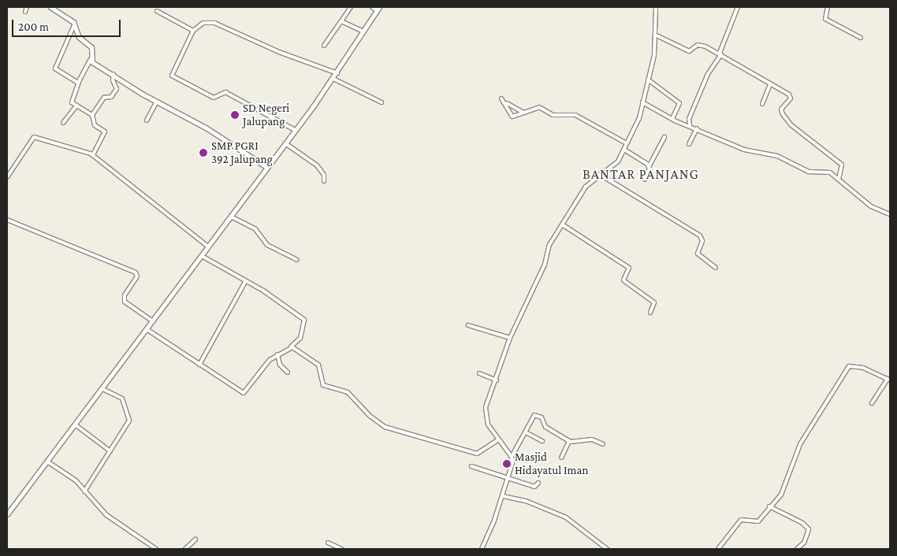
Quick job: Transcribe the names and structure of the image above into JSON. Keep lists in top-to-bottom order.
{
  "districts": ["BANTAR PANJANG"],
  "places": ["SD Negeri Jalupang", "SMP PGRI 392 Jalupang", "Masjid Hidayatul Iman"],
  "scale_bar": "200 m"
}
